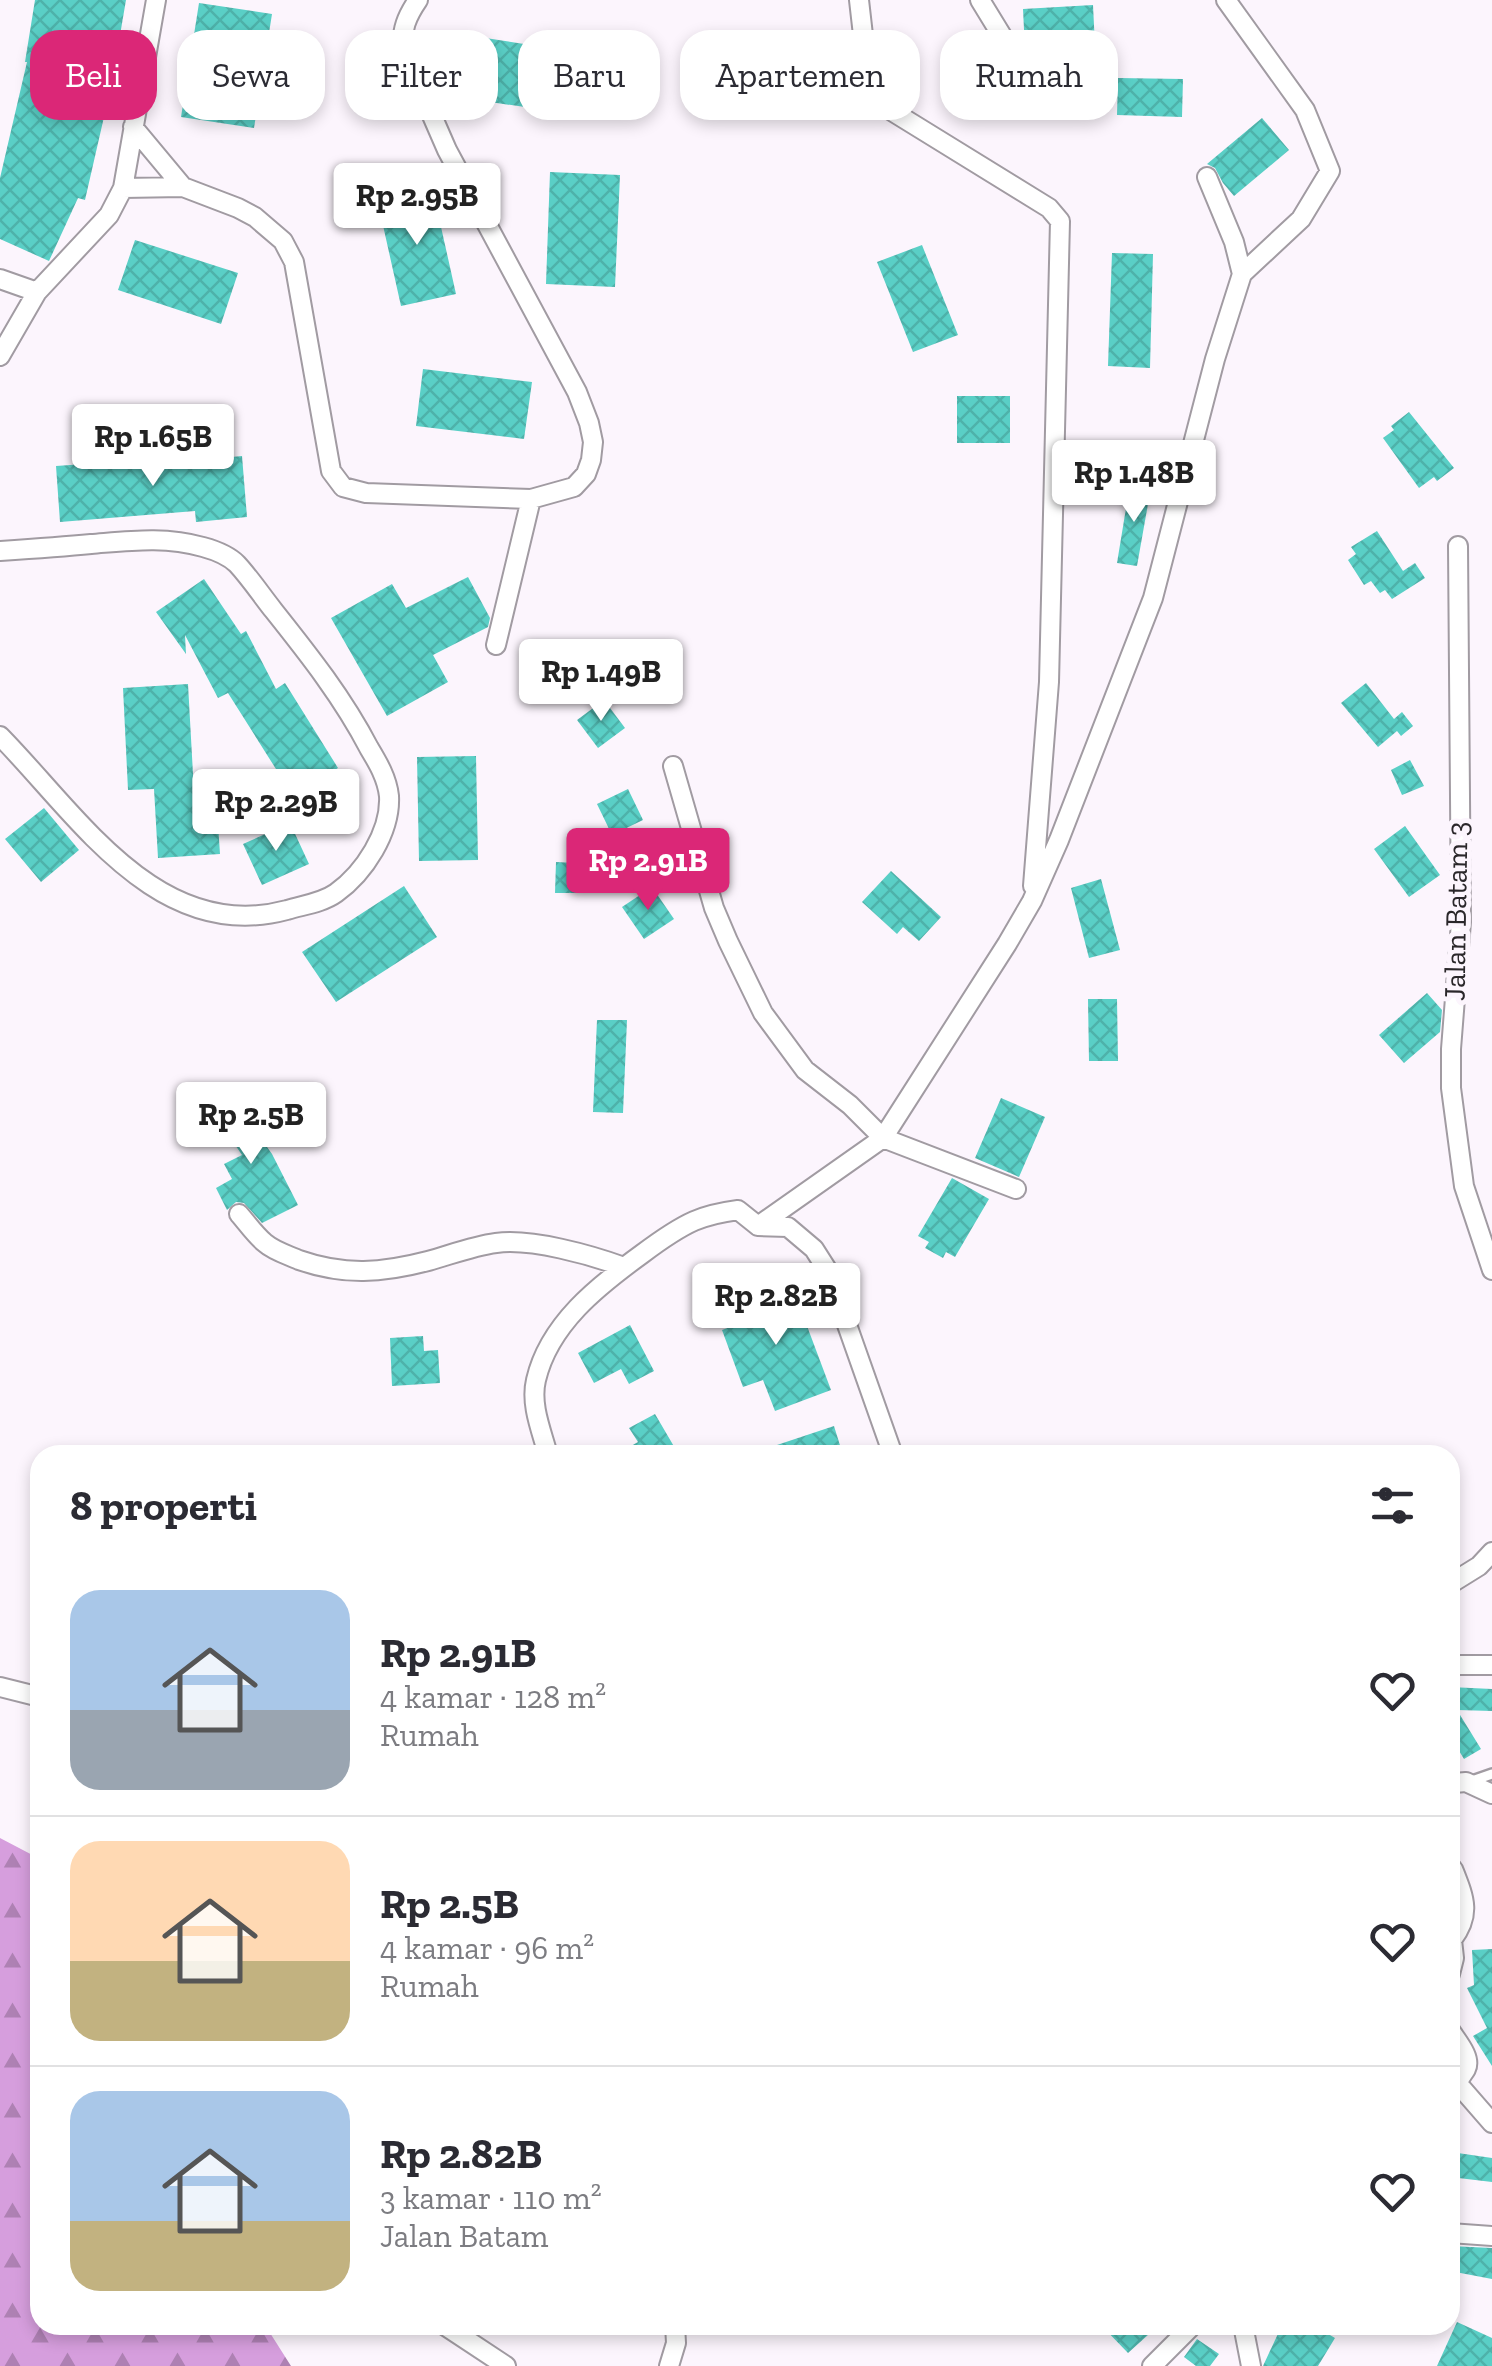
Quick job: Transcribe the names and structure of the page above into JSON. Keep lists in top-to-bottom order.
{
  "streets": {
    "street": ["Jalan Batam 3"]
  },
  "page": {
    "chip": [
      "Beli",
      "Sewa",
      "Filter",
      "Baru",
      "Apartemen",
      "Rumah"
    ],
    "price": [
      "Rp 2.95B",
      "Rp 1.65B",
      "Rp 1.48B",
      "Rp 1.49B",
      "Rp 2.29B",
      "Rp 2.91B",
      "Rp 2.5B",
      "Rp 2.82B"
    ],
    "heading": "8 properti",
    "list": [
      {
        "name": "Rp 2.91B",
        "note": "4 kamar · 128 m² · Rumah"
      },
      {
        "name": "Rp 2.5B",
        "note": "4 kamar · 96 m² · Rumah"
      },
      {
        "name": "Rp 2.82B",
        "note": "3 kamar · 110 m² · Jalan Batam"
      }
    ]
  }
}
